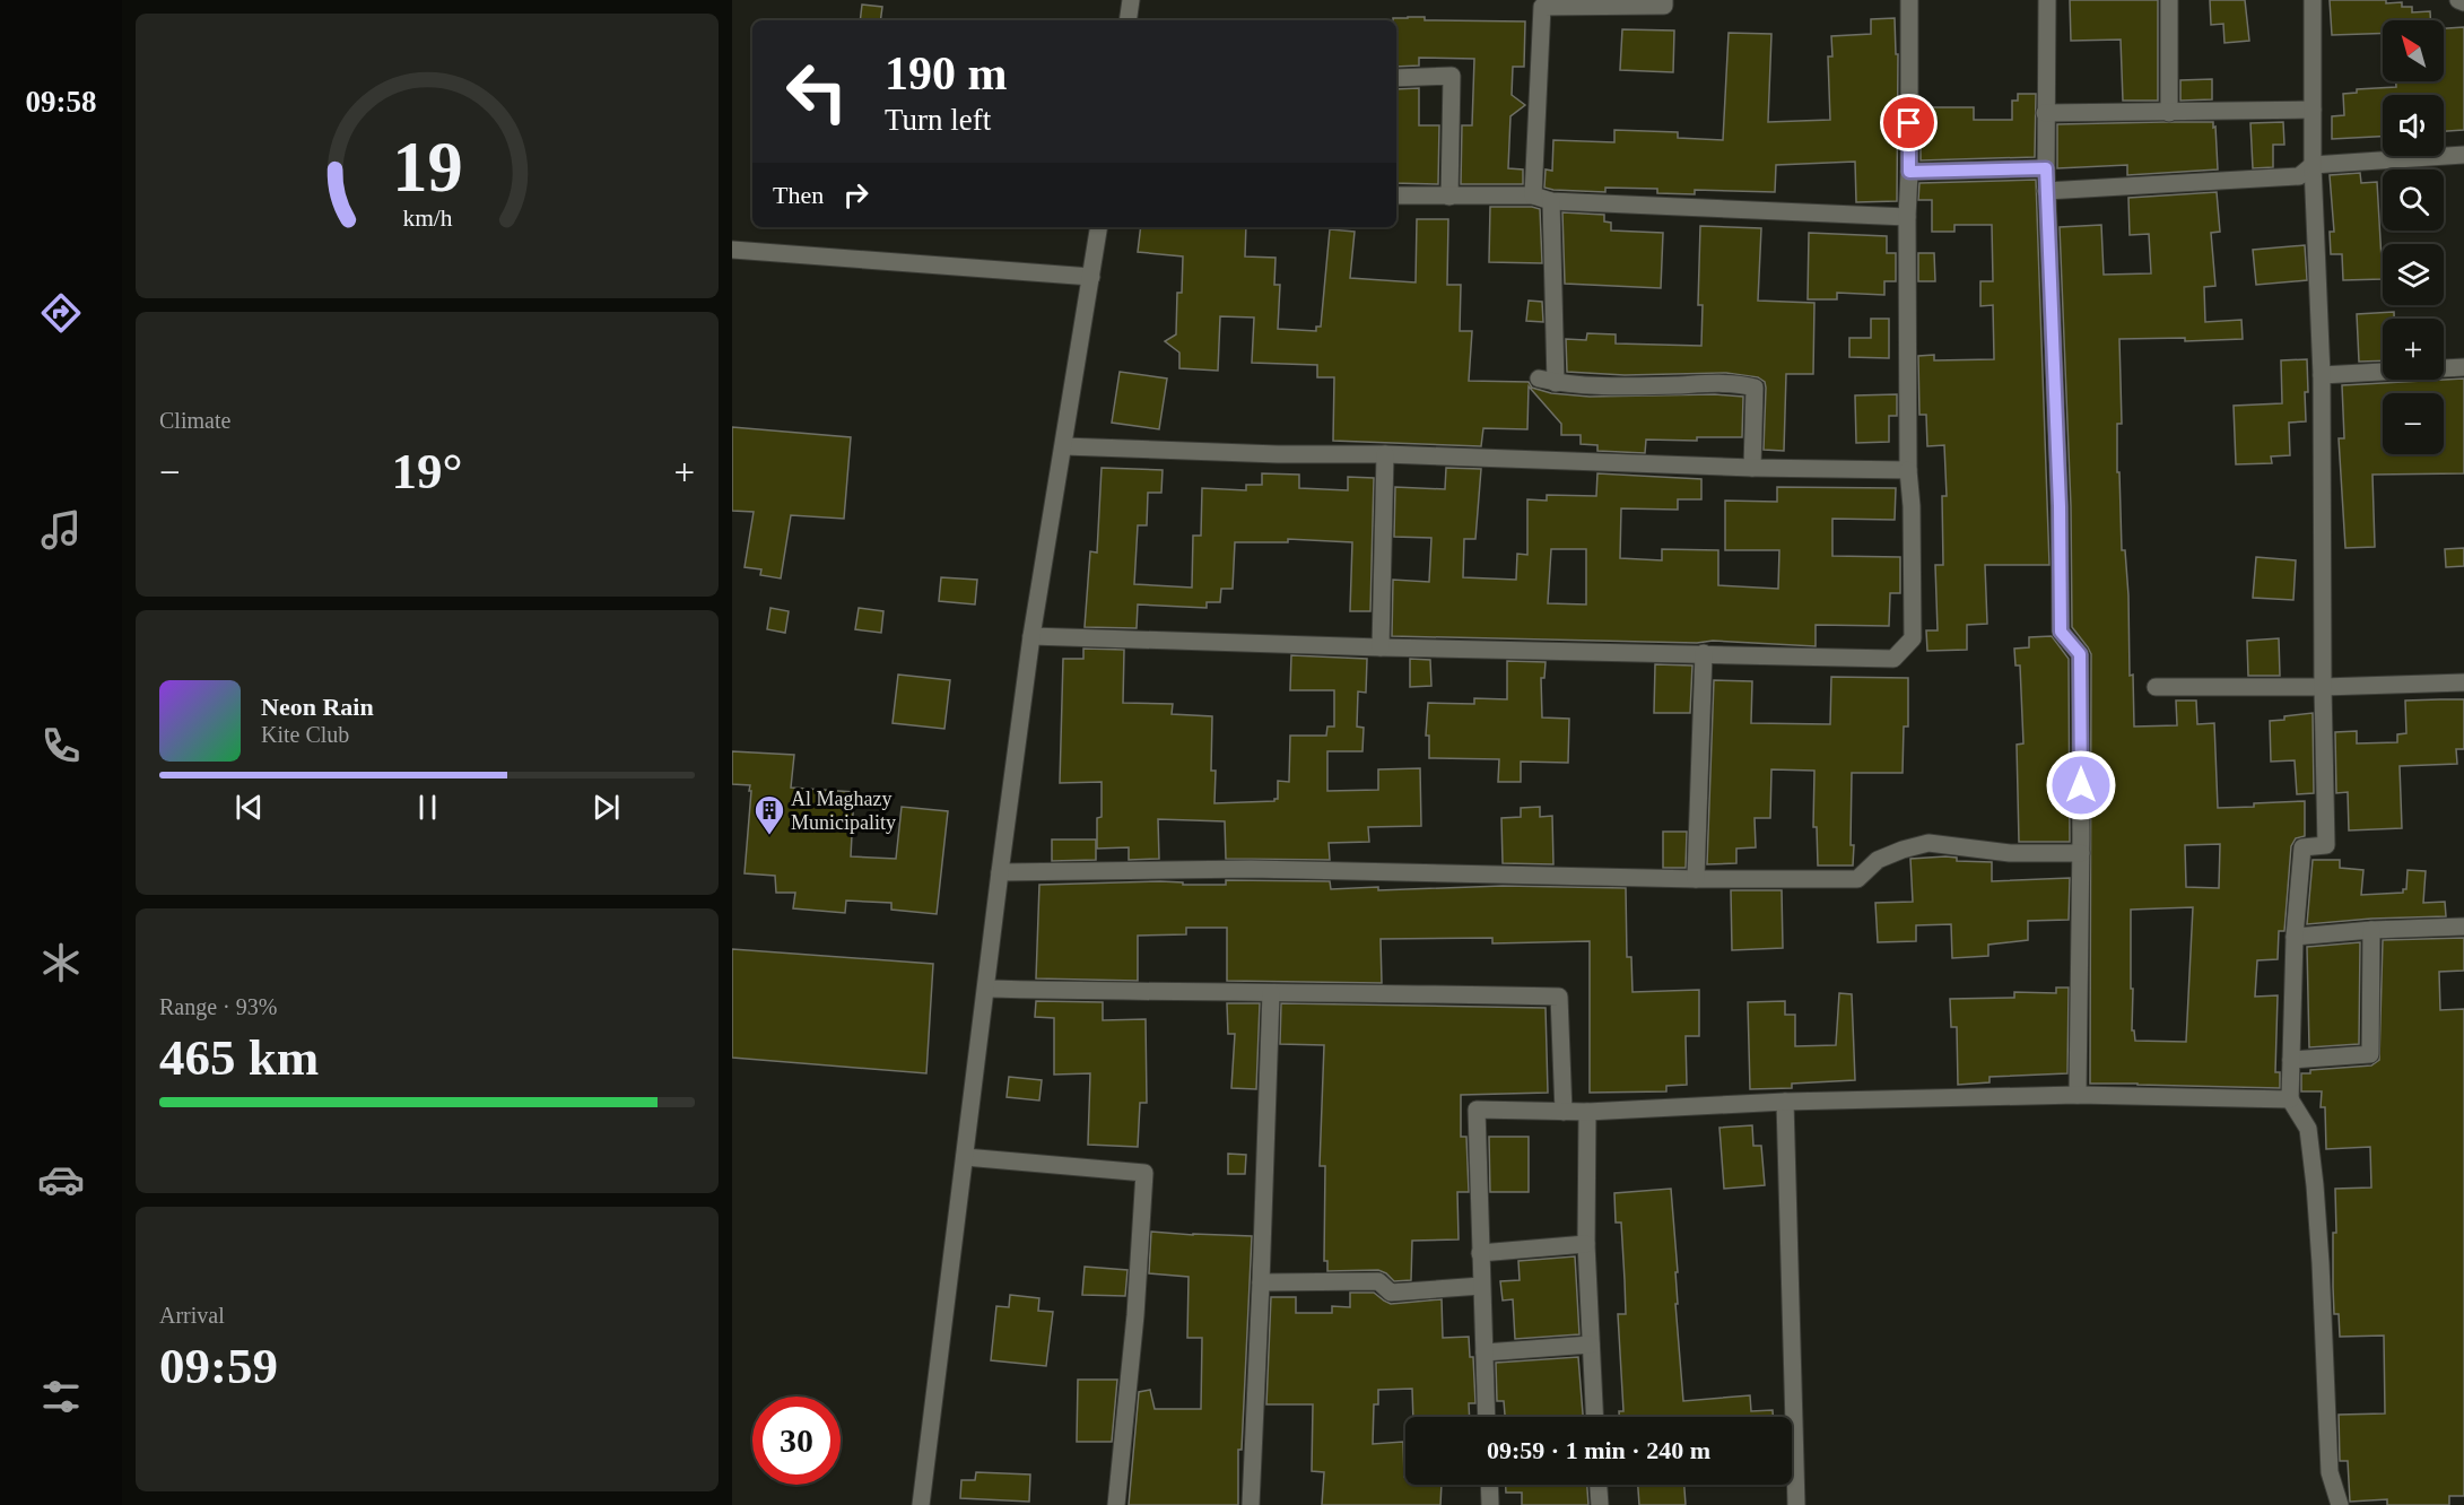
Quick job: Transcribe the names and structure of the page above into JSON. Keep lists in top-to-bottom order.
{
  "places": {
    "building": ["Al Maghazy Municipality"]
  },
  "north": "top left",
  "page": {
    "tabs": "09:58",
    "map_buttons": ["+", "−"],
    "turn": ["190 m", "Turn left"],
    "then": "Then",
    "tile": [
      "Climate",
      ["Range · 93%", "465 km"],
      ["Arrival", "09:59"]
    ],
    "heat": ["−", "19°", "+"],
    "song": ["Neon Rain", "Kite Club"],
    "limit": "30",
    "trip": "09:59 · 1 min · 240 m",
    "gauge": ["19", "km/h"]
  }
}
